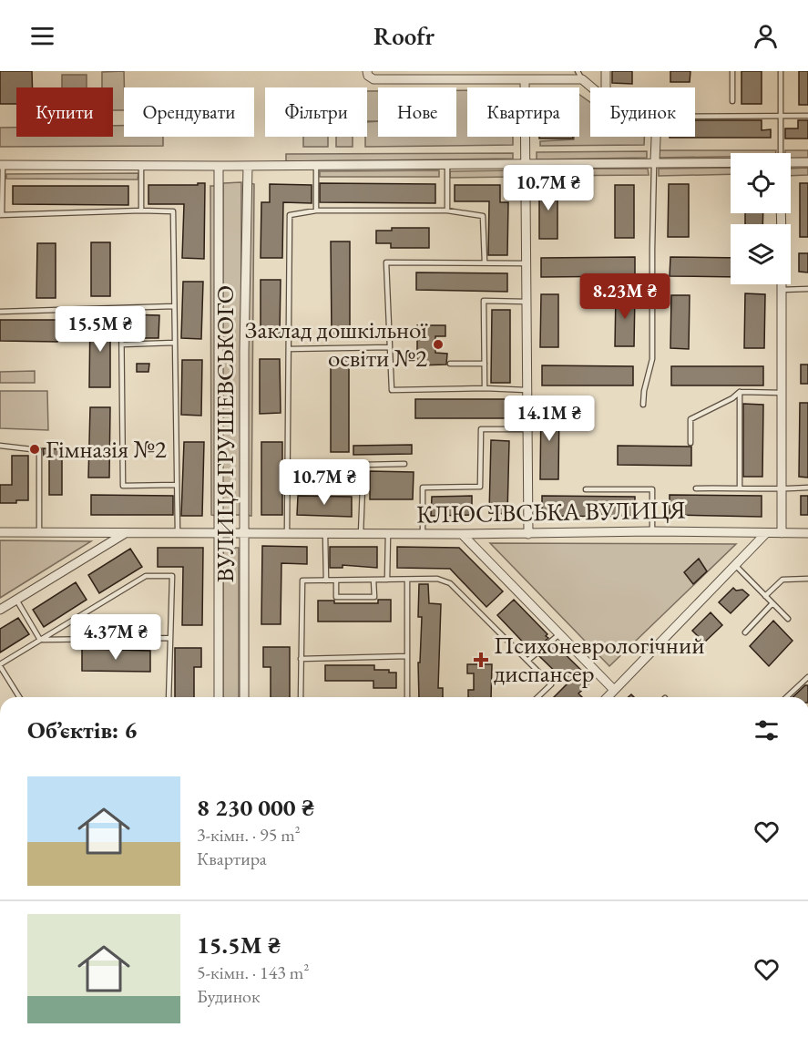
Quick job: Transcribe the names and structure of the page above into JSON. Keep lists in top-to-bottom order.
{
  "streets": {
    "street": ["ВУЛИЦЯ ГРУШЕВСЬКОГО", "КЛЮСІВСЬКА ВУЛИЦЯ"]
  },
  "crossings": [
    ["ВУЛИЦЯ ГРУШЕВСЬКОГО", "КЛЮСІВСЬКА ВУЛИЦЯ"]
  ],
  "places": {
    "other": ["Заклад дошкільної освіти №2", "Гімназія №2"],
    "health": ["Психоневрологічний диспансер"]
  },
  "page": {
    "header": "Roofr",
    "chip": [
      "Купити",
      "Орендувати",
      "Фільтри",
      "Нове",
      "Квартира",
      "Будинок"
    ],
    "price": [
      "10.7M ₴",
      "8.23M ₴",
      "15.5M ₴",
      "14.1M ₴",
      "10.7M ₴",
      "4.37M ₴"
    ],
    "heading": "Об’єктів: 6",
    "list": [
      {
        "name": "8 230 000 ₴",
        "note": "3-кімн. · 95 m² · Квартира"
      },
      {
        "name": "15.5M ₴",
        "note": "5-кімн. · 143 m² · Будинок"
      }
    ]
  }
}
